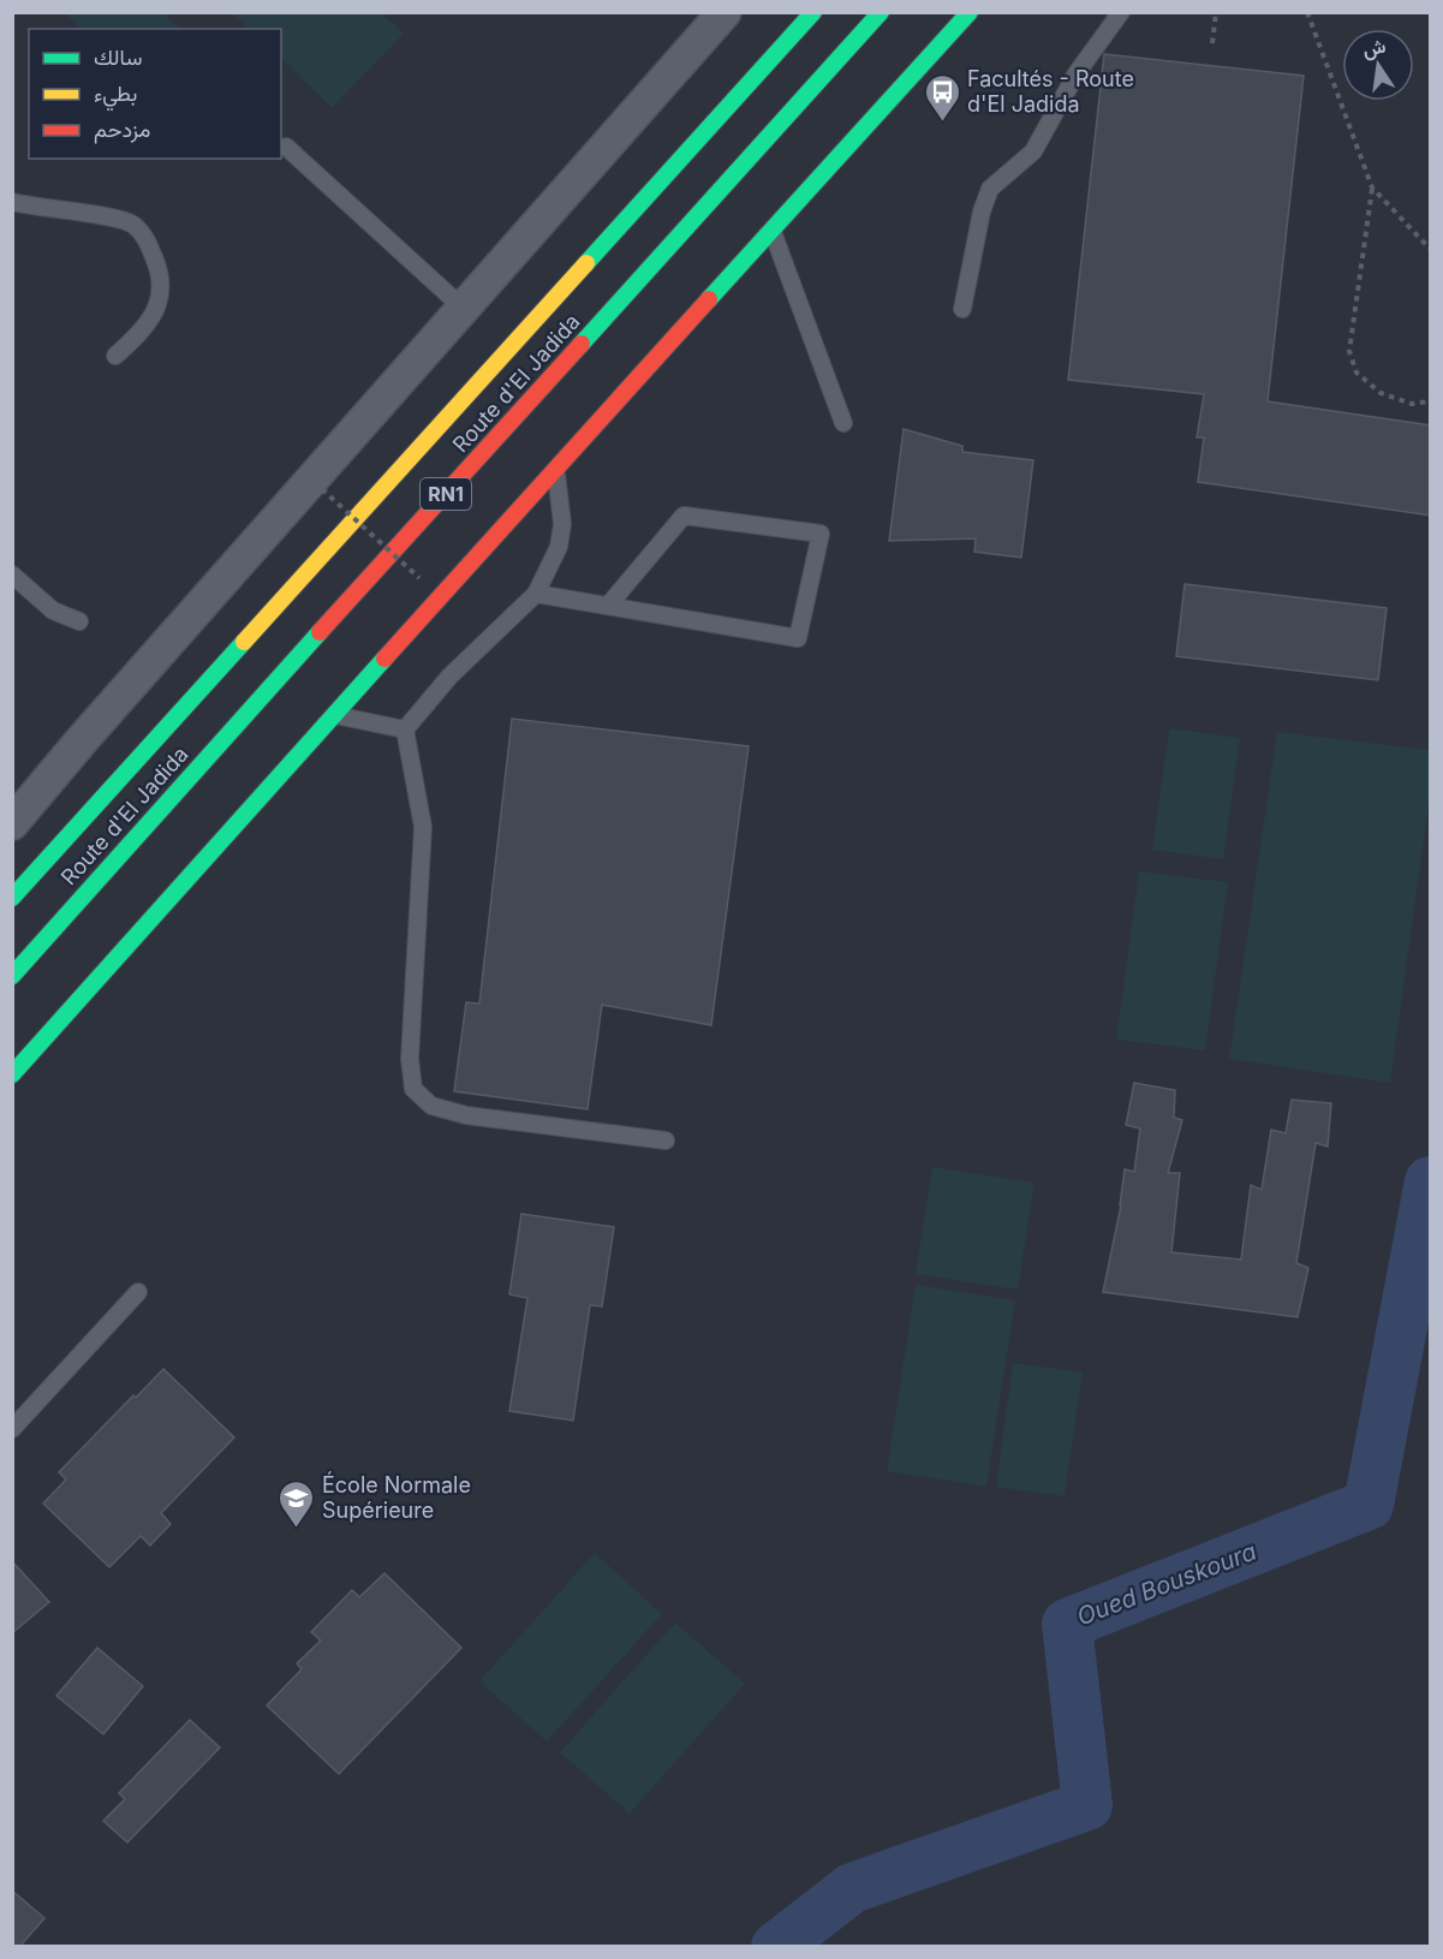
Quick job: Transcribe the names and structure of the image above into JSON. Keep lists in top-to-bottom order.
{
  "streets": {
    "main road": ["Route d'El Jadida", "RN1"]
  },
  "water": ["Oued Bouskoura"],
  "places": {
    "bus stop": ["Facultés - Route d'El Jadida"],
    "school or university": ["École Normale Supérieure"]
  },
  "legend": ["سالك", "بطيء", "مزدحم"],
  "north": "top"
}
